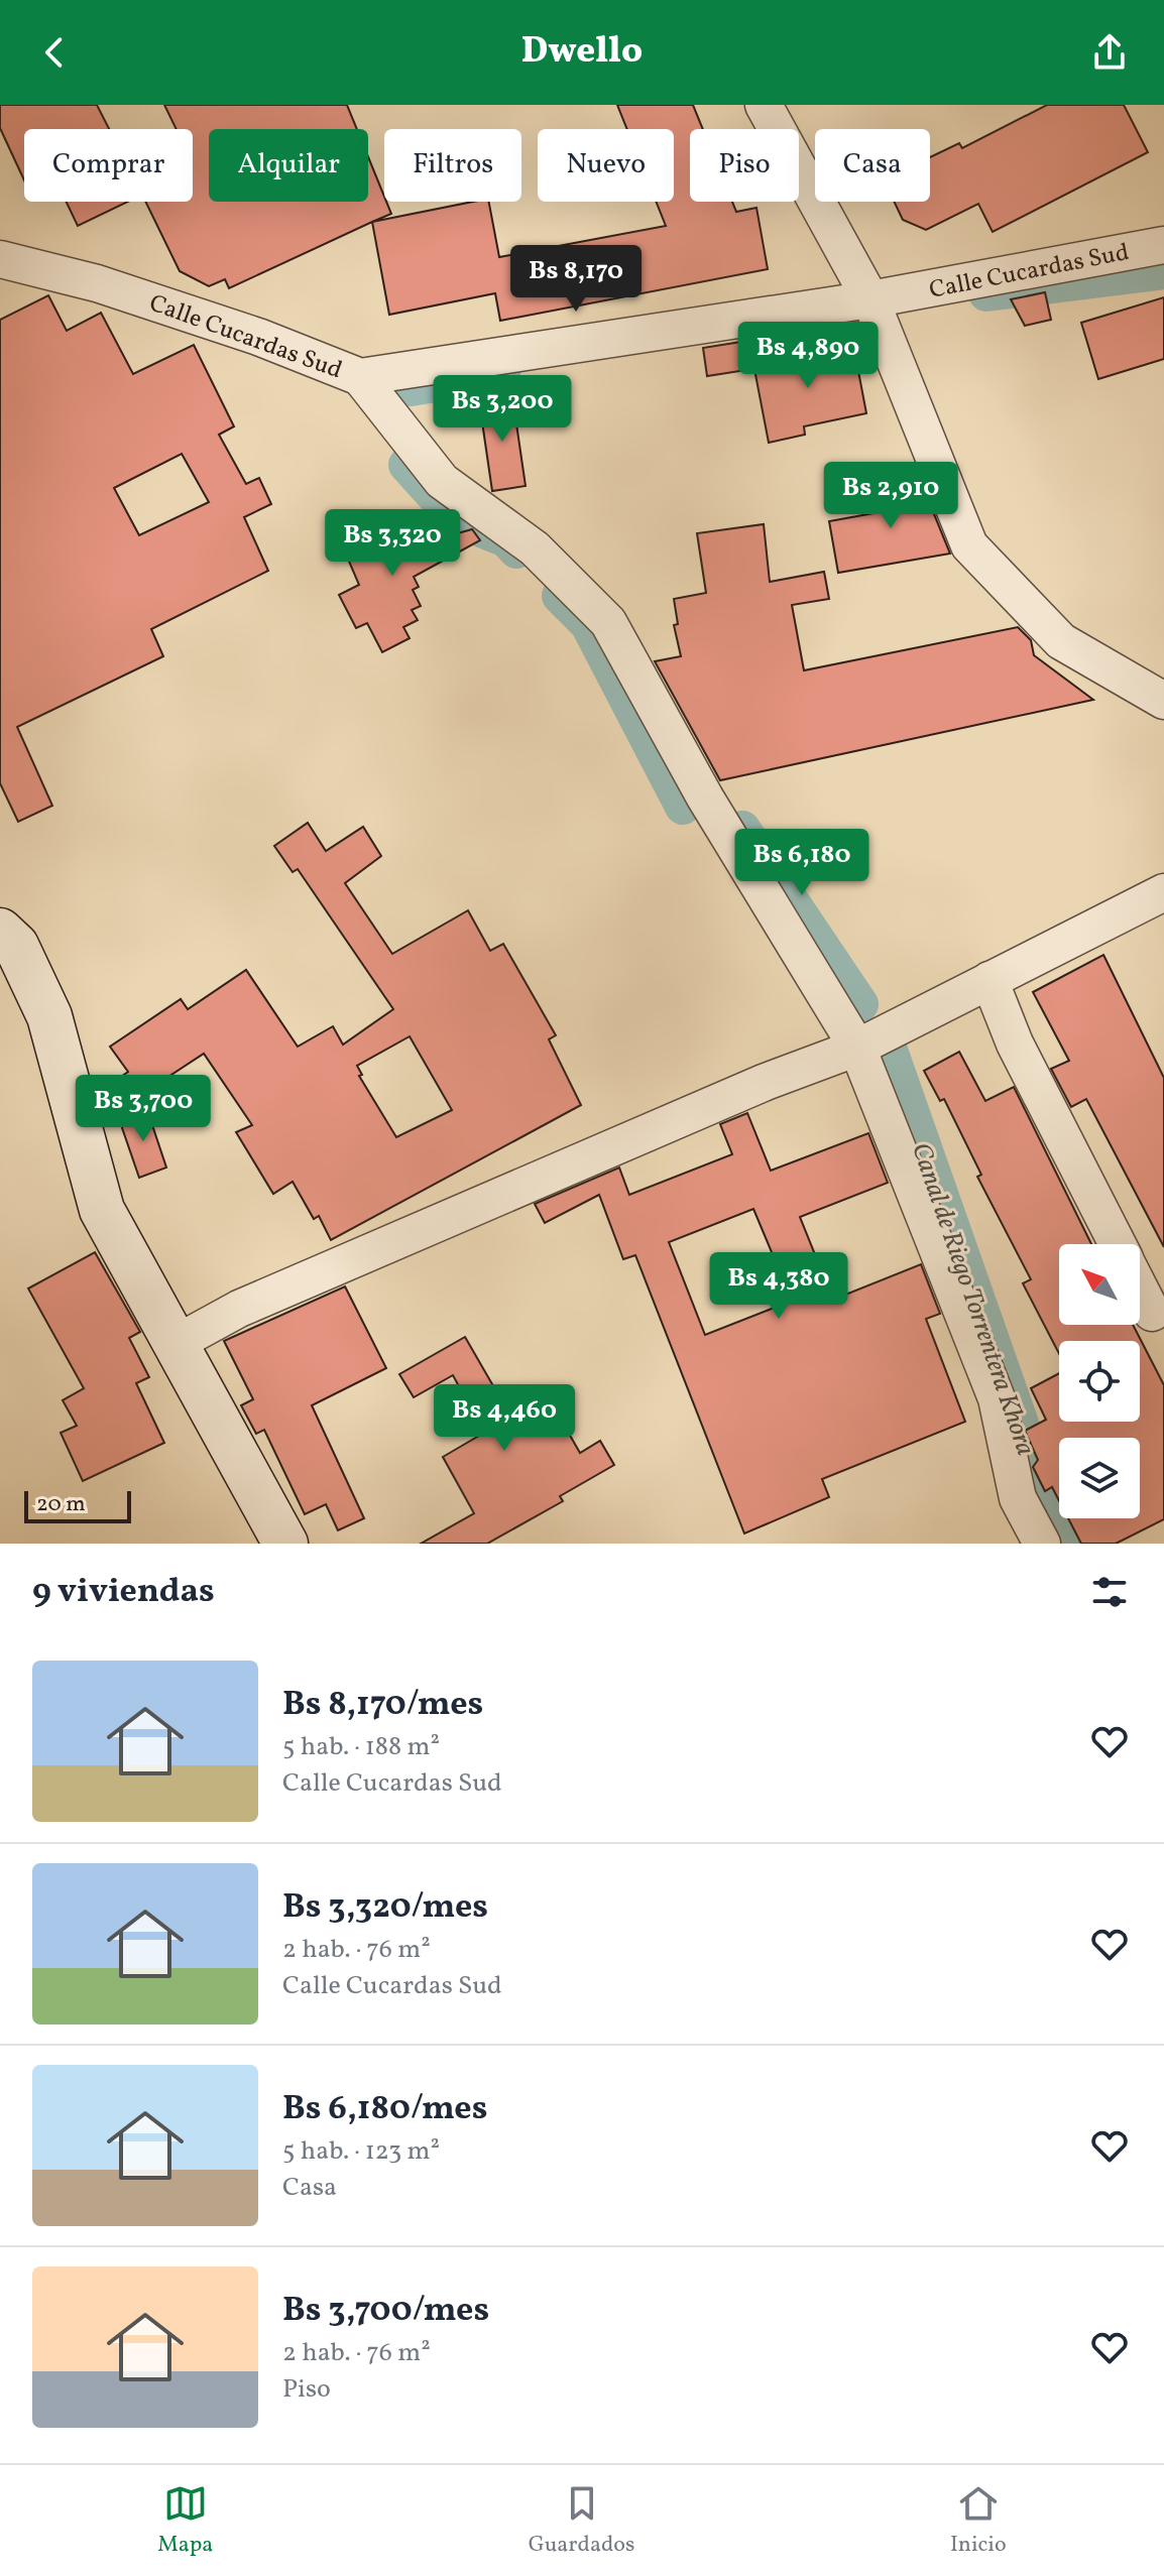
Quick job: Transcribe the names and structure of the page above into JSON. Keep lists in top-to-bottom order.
{
  "streets": {
    "street": ["Calle Cucardas Sud"]
  },
  "water": ["Canal de Riego Torrentera Khora"],
  "scale_bar": "20 m",
  "north": "top left",
  "page": {
    "header": "Dwello",
    "chip": [
      "Comprar",
      "Alquilar",
      "Filtros",
      "Nuevo",
      "Piso",
      "Casa"
    ],
    "price": [
      "Bs 8,170",
      "Bs 4,890",
      "Bs 3,200",
      "Bs 2,910",
      "Bs 3,320",
      "Bs 6,180",
      "Bs 3,700",
      "Bs 4,380",
      "Bs 4,460"
    ],
    "scale": "20 m",
    "heading": "9 viviendas",
    "list": [
      {
        "name": "Bs 8,170/mes",
        "note": "5 hab. · 188 m² · Calle Cucardas Sud"
      },
      {
        "name": "Bs 3,320/mes",
        "note": "2 hab. · 76 m² · Calle Cucardas Sud"
      },
      {
        "name": "Bs 6,180/mes",
        "note": "5 hab. · 123 m² · Casa"
      },
      {
        "name": "Bs 3,700/mes",
        "note": "2 hab. · 76 m² · Piso"
      }
    ],
    "tabs": ["Mapa", "Guardados", "Inicio"]
  }
}
